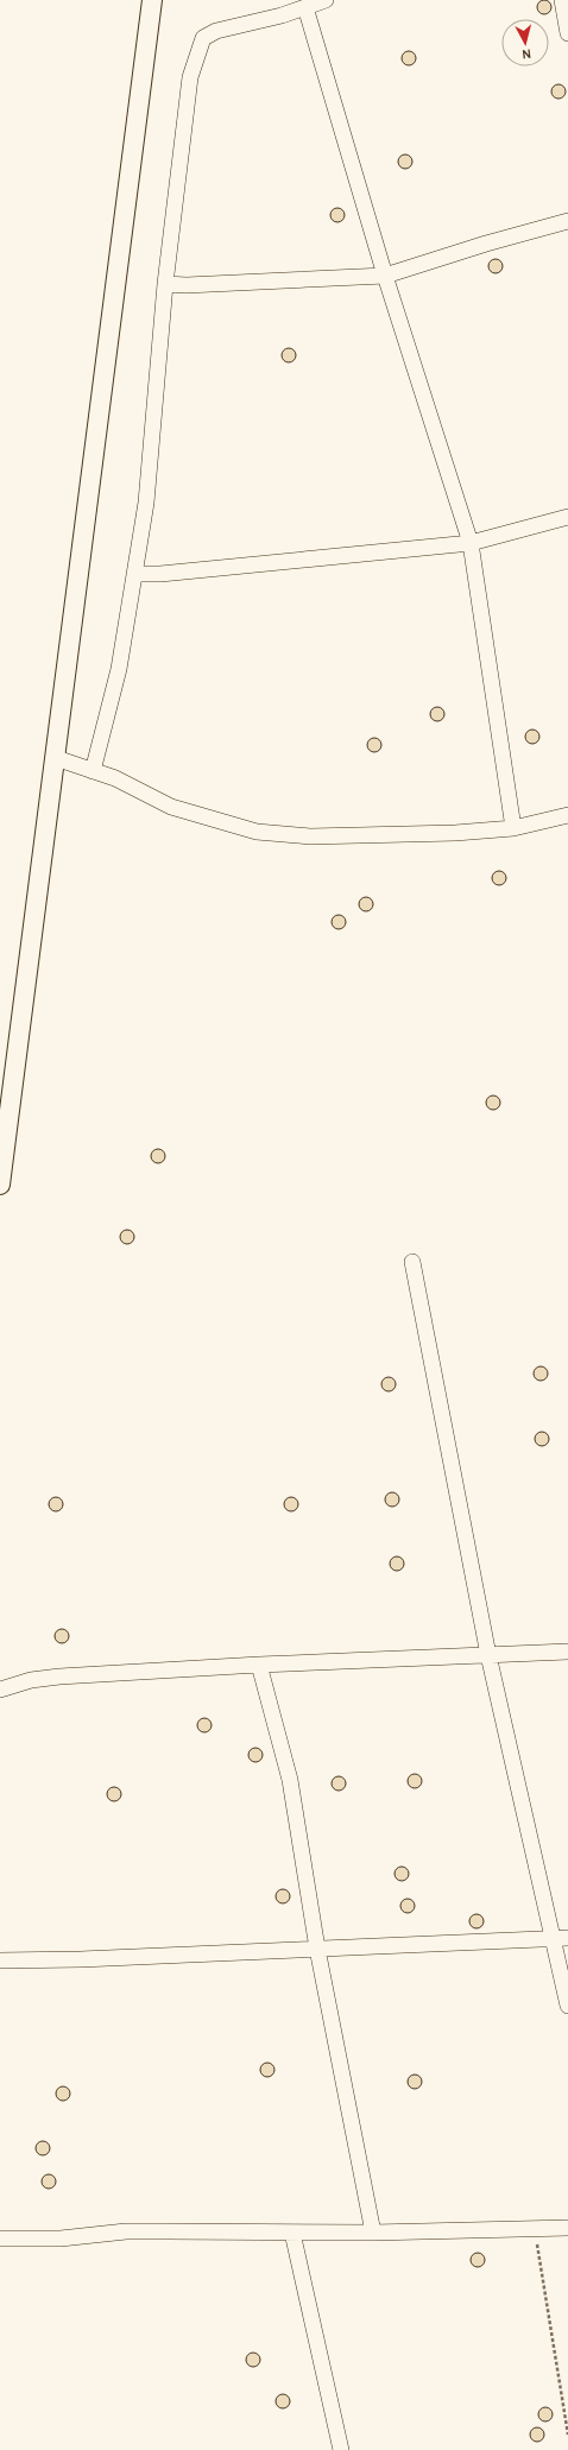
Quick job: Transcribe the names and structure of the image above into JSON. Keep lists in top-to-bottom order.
{
  "north": "bottom"
}
